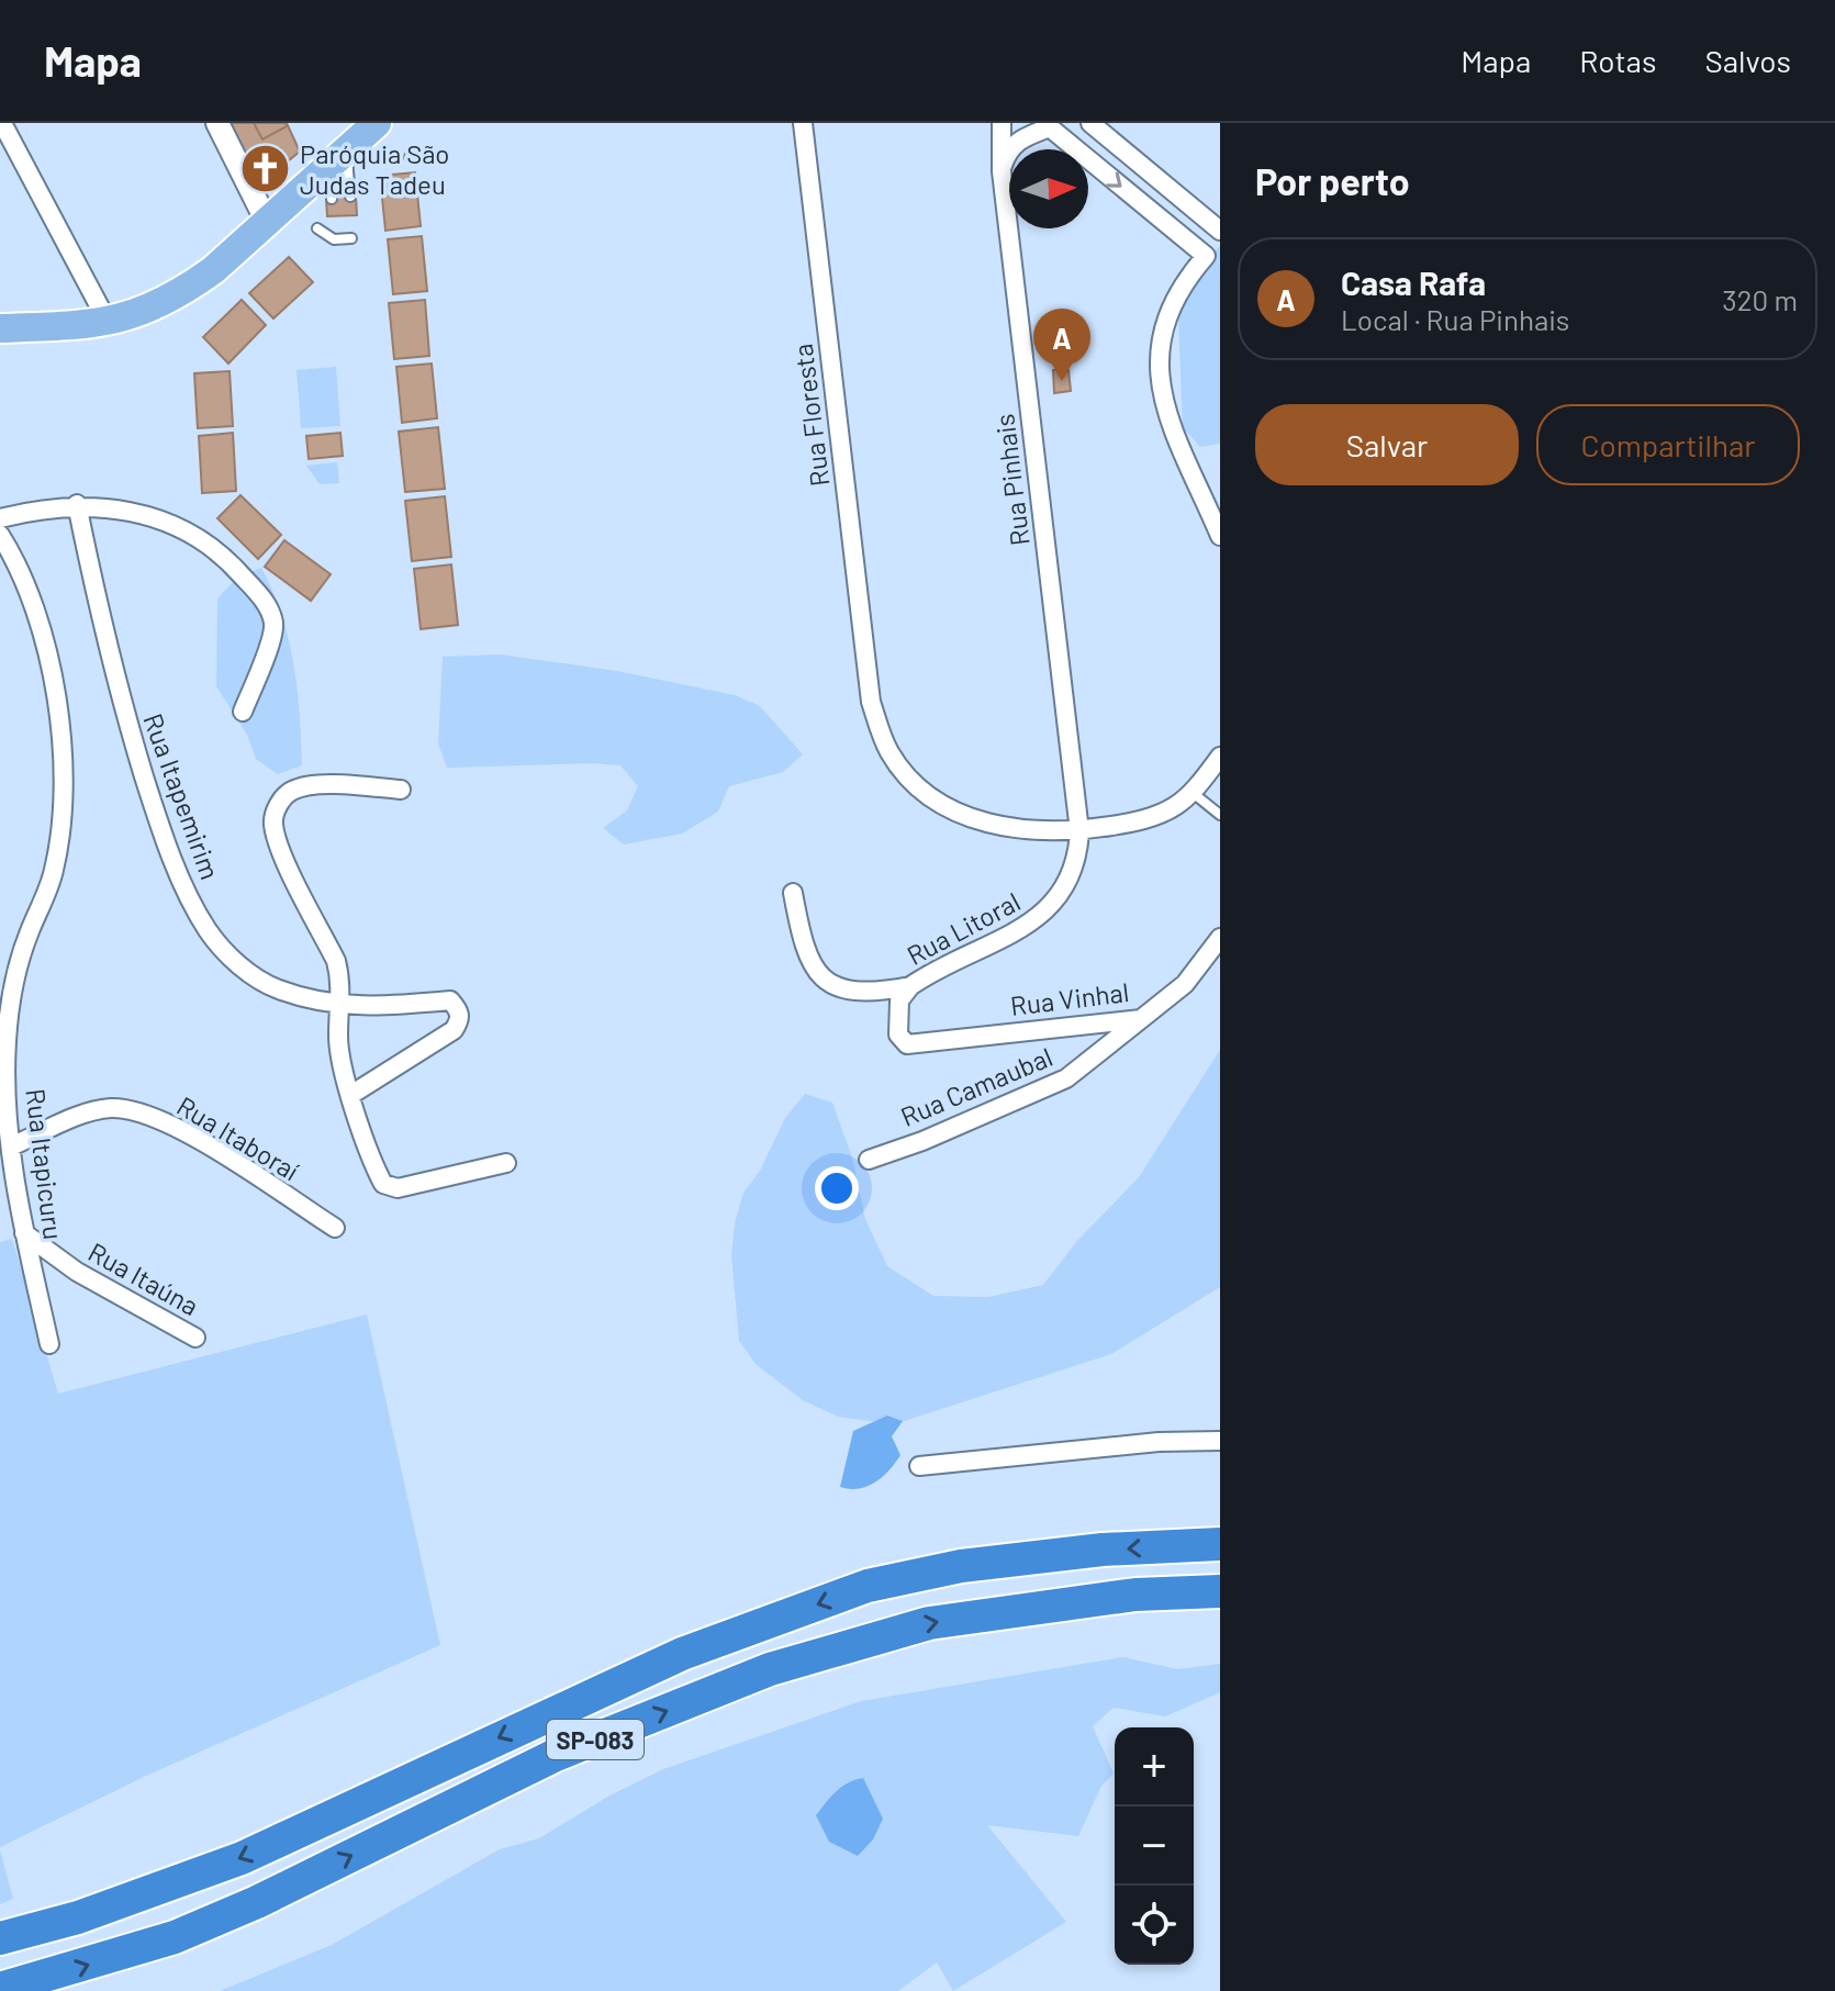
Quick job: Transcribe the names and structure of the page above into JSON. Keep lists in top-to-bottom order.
{
  "streets": {
    "highway": ["SP-083"],
    "street": [
      "Rua Floresta",
      "Rua Pinhais",
      "Rua Itapemirim",
      "Rua Litoral",
      "Rua Vinhal",
      "Rua Camaubal",
      "Rua Itaboraí",
      "Rua Itapicuru",
      "Rua Itaúna"
    ]
  },
  "crossings": [
    ["Rua Floresta", "Rua Pinhais"],
    ["Rua Floresta", "Rua Litoral"],
    ["Rua Pinhais", "Rua Litoral"],
    ["Rua Litoral", "Rua Vinhal"],
    ["Rua Vinhal", "Rua Camaubal"],
    ["Rua Itaboraí", "Rua Itapicuru"],
    ["Rua Itapicuru", "Rua Itaúna"]
  ],
  "places": {
    "church": ["Paróquia São Judas Tadeu"]
  },
  "north": "right",
  "page": {
    "header": "Mapa",
    "nav": ["Mapa", "Rotas", "Salvos"],
    "heading": "Por perto",
    "list": [
      {
        "mark": "A",
        "name": "Casa Rafa",
        "note": "Local · Rua Pinhais",
        "value": "320 m"
      }
    ],
    "pins": "A",
    "buttons": ["Salvar", "Compartilhar"],
    "map_buttons": ["+", "−"]
  }
}
